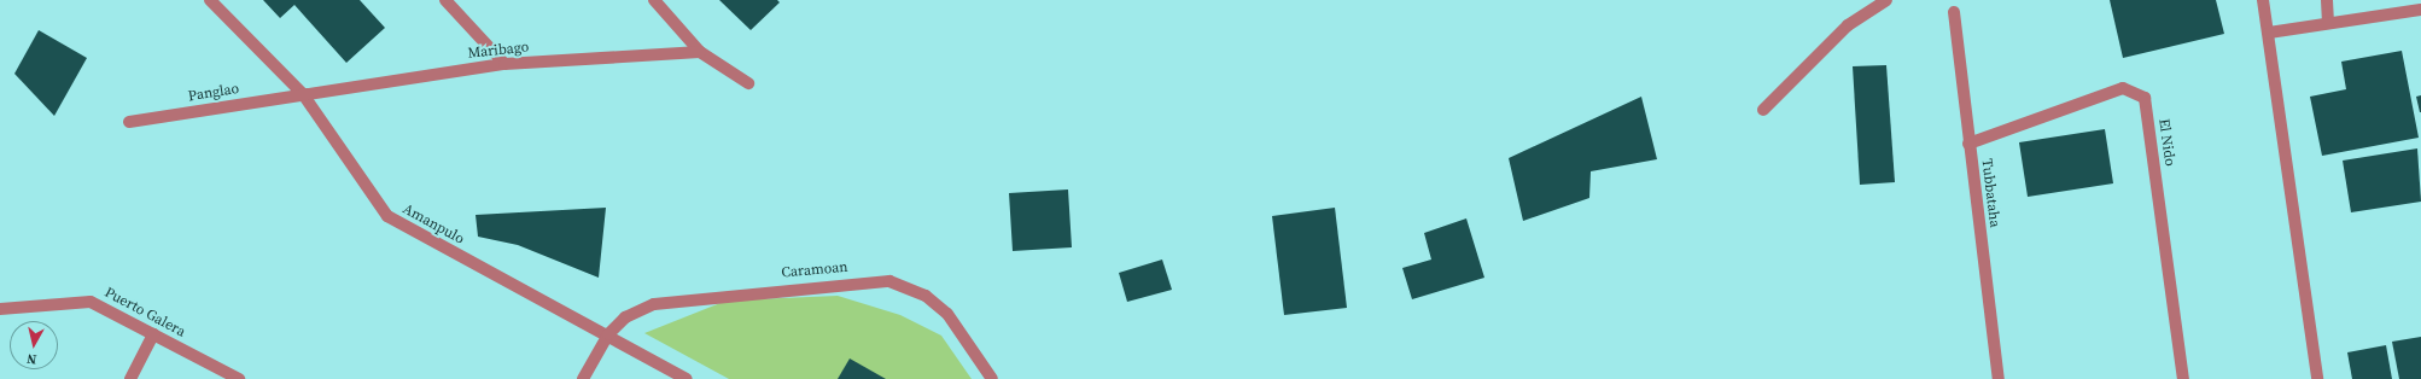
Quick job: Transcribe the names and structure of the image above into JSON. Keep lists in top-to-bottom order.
{
  "streets": {
    "street": [
      "Maribago",
      "Panglao",
      "El Nido",
      "Tubbataha",
      "Amanpulo",
      "Caramoan",
      "Puerto Galera"
    ]
  },
  "crossings": [
    ["Maribago", "Panglao"],
    ["Maribago", "Amanpulo"],
    ["Panglao", "Amanpulo"],
    ["El Nido", "Tubbataha"],
    ["Amanpulo", "Caramoan"]
  ],
  "north": "bottom"
}
